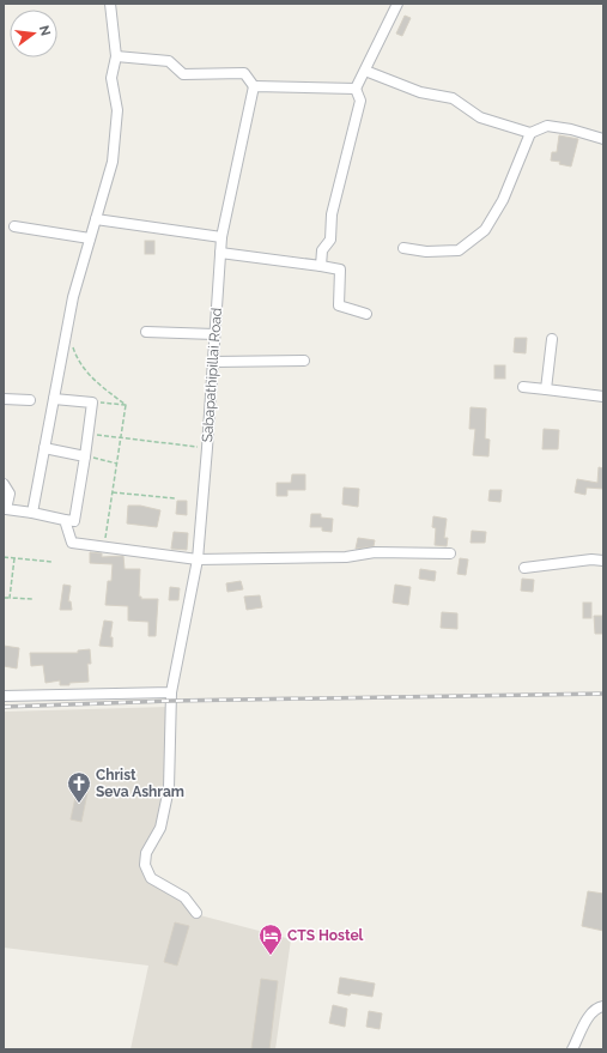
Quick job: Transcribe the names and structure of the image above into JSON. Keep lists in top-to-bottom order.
{
  "streets": {
    "street": ["Sabapathipillai Road"]
  },
  "places": {
    "church": ["Christ Seva Ashram"],
    "hotel": ["CTS Hostel"]
  },
  "north": "right"
}
